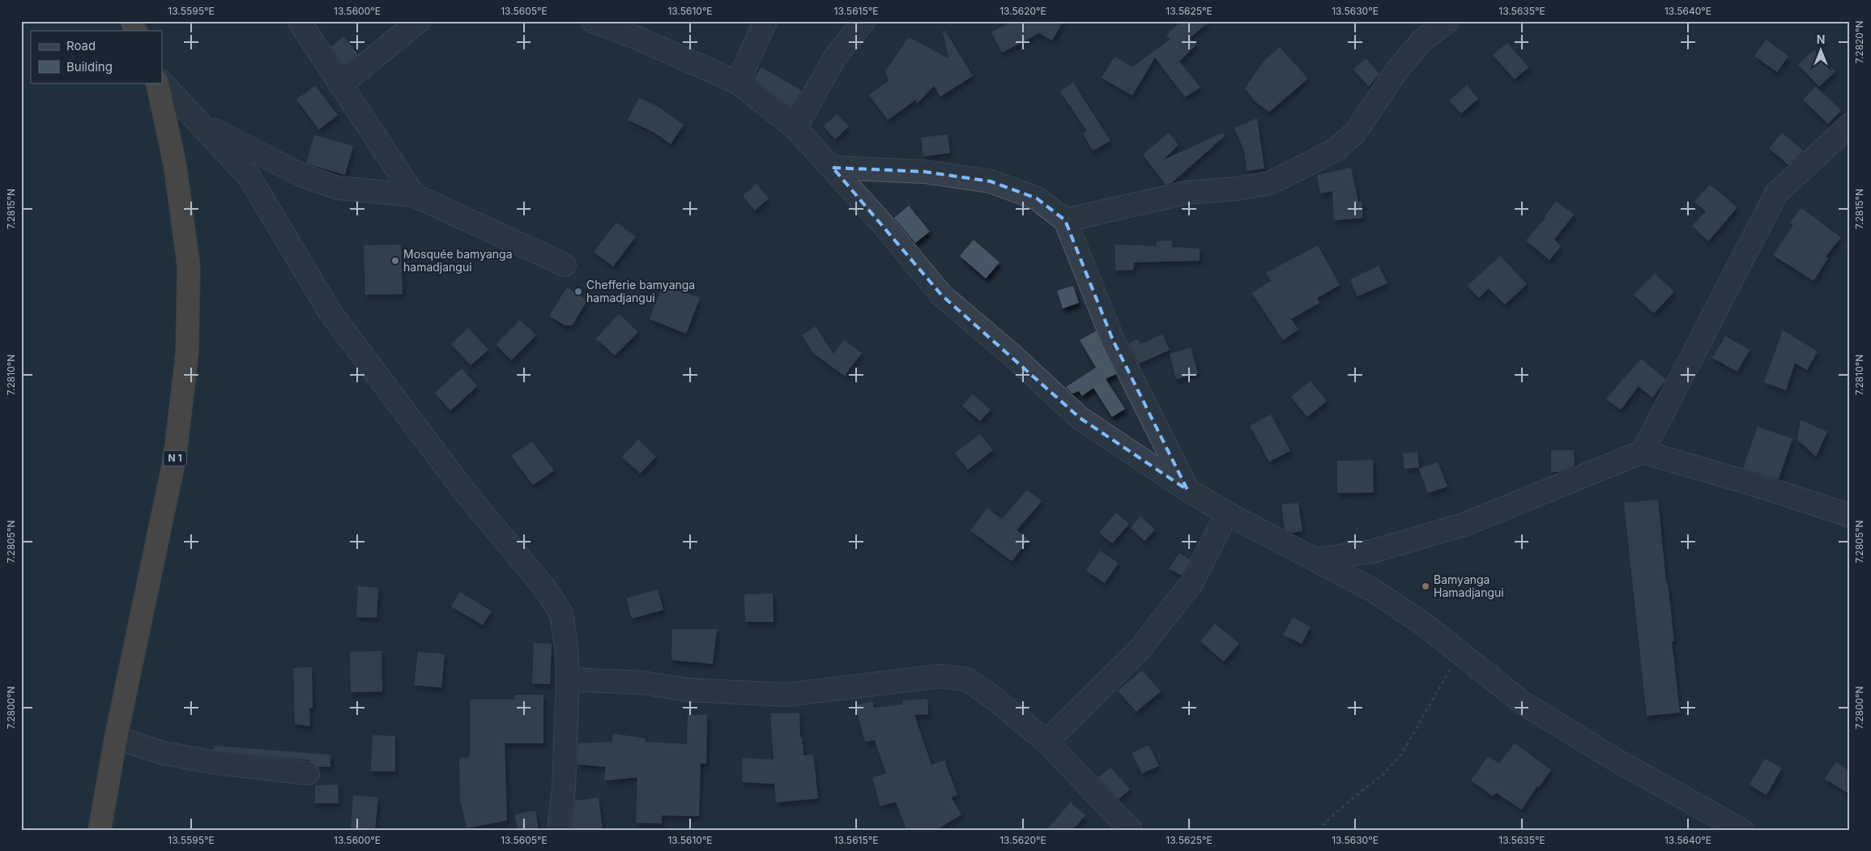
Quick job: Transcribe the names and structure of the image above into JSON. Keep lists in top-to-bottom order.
{
  "streets": {
    "highway": ["N 1"]
  },
  "places": ["Mosquée bamyanga hamadjangui", "Chefferie bamyanga hamadjangui", "Bamyanga Hamadjangui"],
  "legend": ["Road", "Building"],
  "north": "top",
  "coordinates": [
    "13.5595°E",
    "13.5600°E",
    "13.5605°E",
    "13.5610°E",
    "13.5615°E",
    "13.5620°E",
    "13.5625°E",
    "13.5630°E",
    "13.5635°E",
    "13.5640°E",
    "7.2820°N",
    "7.2815°N",
    "7.2810°N",
    "7.2805°N",
    "7.2800°N"
  ]
}
